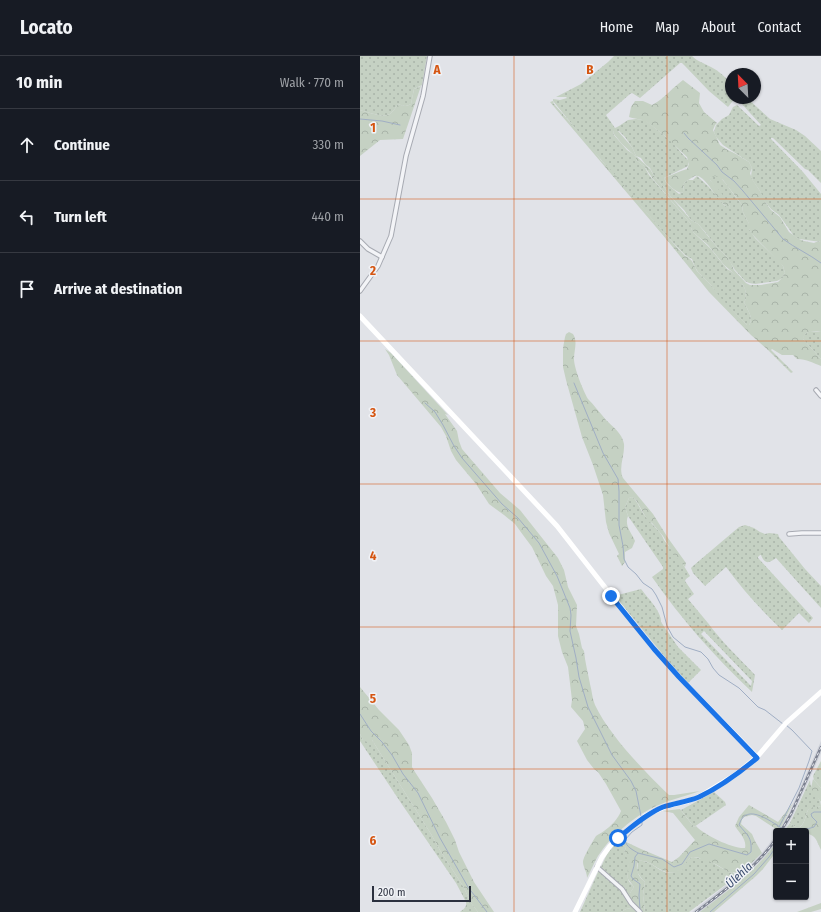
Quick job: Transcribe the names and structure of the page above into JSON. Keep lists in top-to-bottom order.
{
  "water": ["Úlehla"],
  "scale_bar": "200 m",
  "north": "top left",
  "page": {
    "header": "Locato",
    "nav": [
      "Home",
      "Map",
      "About",
      "Contact"
    ],
    "heading": ["10 min", "Walk · 770 m"],
    "list": [
      ["Continue", "330 m"],
      ["Turn left", "440 m"],
      "Arrive at destination"
    ],
    "map_buttons": ["+", "−"],
    "scale": "200 m"
  },
  "grid": {
    "columns": ["A", "B"],
    "rows": [
      "1",
      "2",
      "3",
      "4",
      "5",
      "6"
    ]
  }
}
